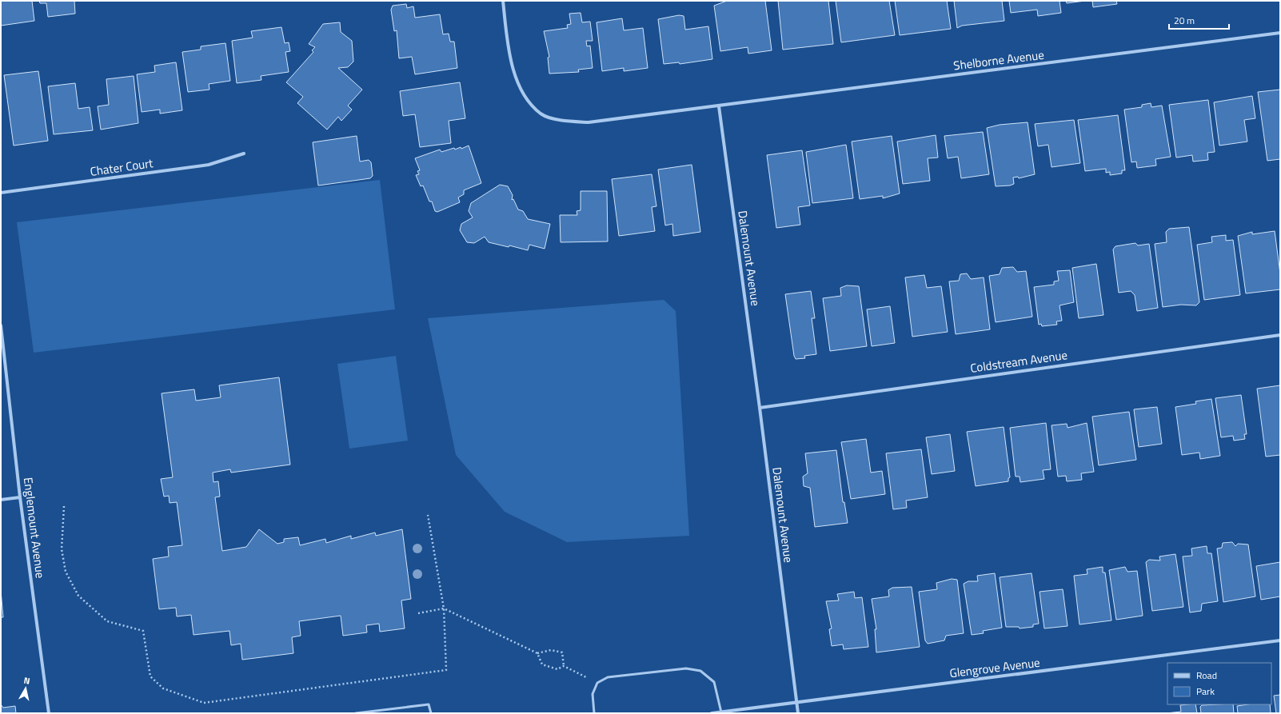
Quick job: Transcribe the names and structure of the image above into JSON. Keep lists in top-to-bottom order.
{
  "streets": {
    "street": [
      "Shelborne Avenue",
      "Chater Court",
      "Dalemount Avenue",
      "Coldstream Avenue",
      "Englemount Avenue",
      "Glengrove Avenue"
    ]
  },
  "crossings": [
    ["Shelborne Avenue", "Dalemount Avenue"],
    ["Dalemount Avenue", "Coldstream Avenue"],
    ["Dalemount Avenue", "Glengrove Avenue"]
  ],
  "legend": ["Road", "Park"],
  "scale_bar": "20 m",
  "north": "top"
}
